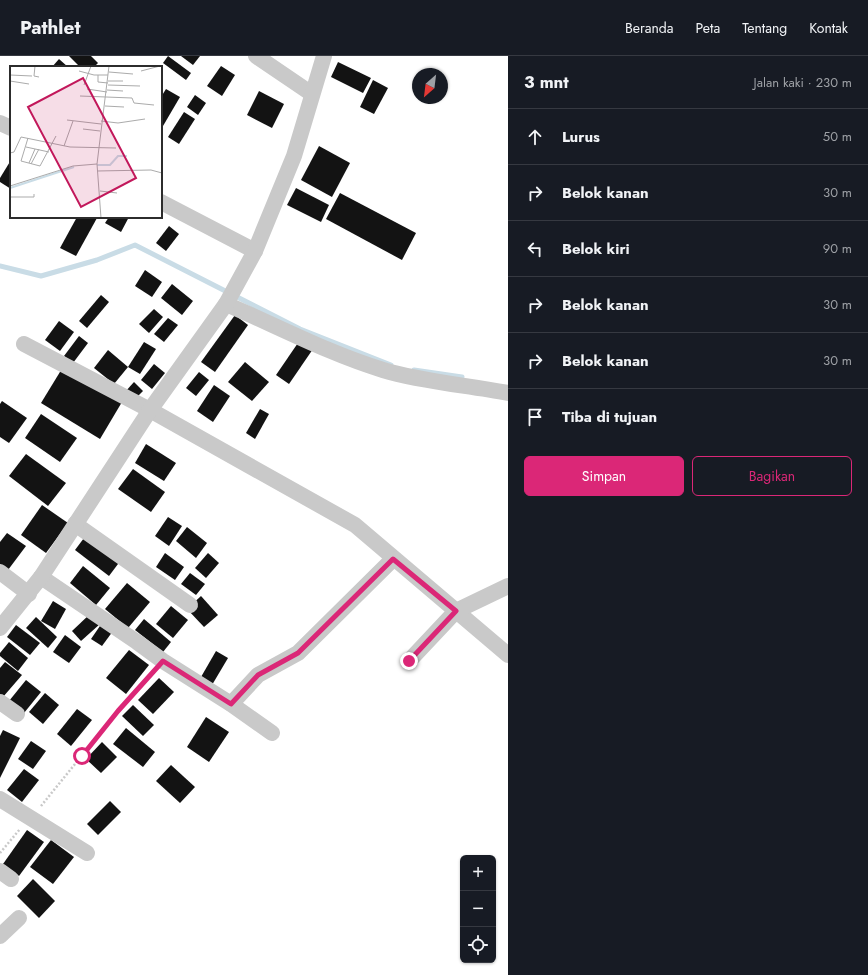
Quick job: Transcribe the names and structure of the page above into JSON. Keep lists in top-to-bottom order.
{
  "north": "bottom left",
  "page": {
    "header": "Pathlet",
    "nav": [
      "Beranda",
      "Peta",
      "Tentang",
      "Kontak"
    ],
    "heading": ["3 mnt", "Jalan kaki · 230 m"],
    "list": [
      ["Lurus", "50 m"],
      ["Belok kanan", "30 m"],
      ["Belok kiri", "90 m"],
      ["Belok kanan", "30 m"],
      ["Belok kanan", "30 m"],
      "Tiba di tujuan"
    ],
    "buttons": ["Simpan", "Bagikan"],
    "map_buttons": ["+", "−"]
  }
}
